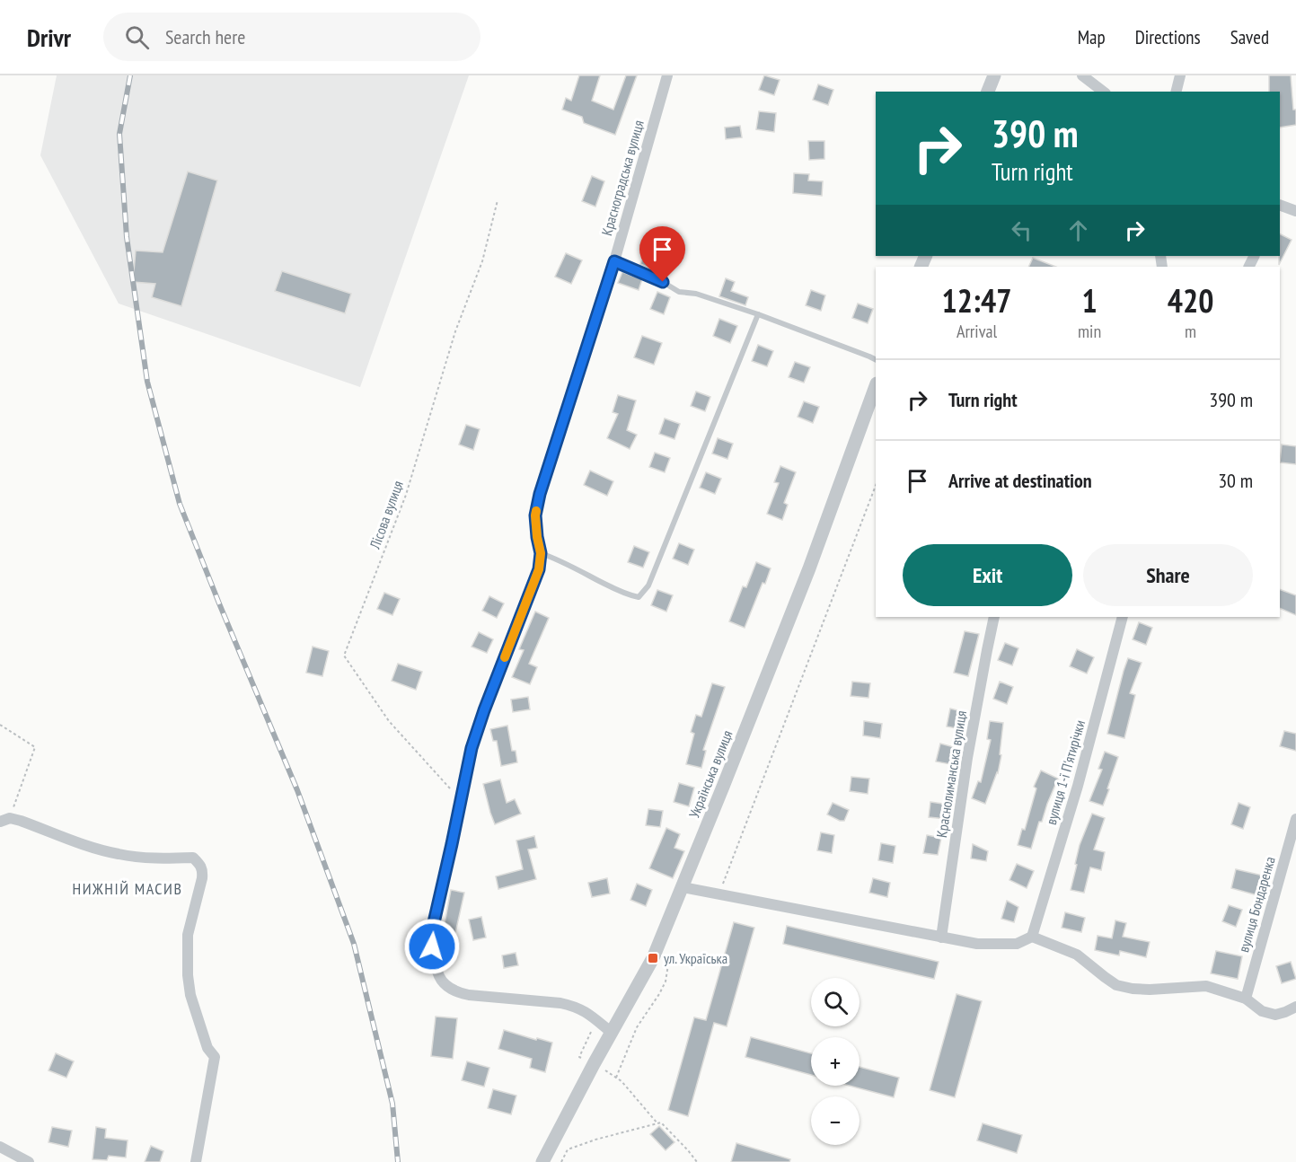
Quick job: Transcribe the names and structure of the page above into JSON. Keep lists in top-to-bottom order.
{
  "streets": {
    "street": [
      "Красноградська вулиця",
      "вулиця 1-ї П'ятирічки",
      "Українська вулиця",
      "Краснолиманська вулиця",
      "вулиця Бондаренка"
    ],
    "path": ["Лісова вулиця"]
  },
  "crossings": [
    ["Красноградська вулиця", "Лісова вулиця"],
    ["Красноградська вулиця", "Українська вулиця"]
  ],
  "districts": ["НИЖНІЙ МАСИВ"],
  "places": {
    "transit": ["ул. Україська"]
  },
  "page": {
    "header": "Drivr",
    "search": "Search here",
    "nav": ["Map", "Directions", "Saved"],
    "turn": ["390 m", "Turn right"],
    "eta": [
      "12:47",
      "Arrival",
      "1",
      "min",
      "420",
      "m"
    ],
    "list": [
      {
        "name": "Turn right",
        "value": "390 m"
      },
      {
        "name": "Arrive at destination",
        "value": "30 m"
      }
    ],
    "buttons": ["Exit", "Share"],
    "map_buttons": ["+", "−"]
  }
}
